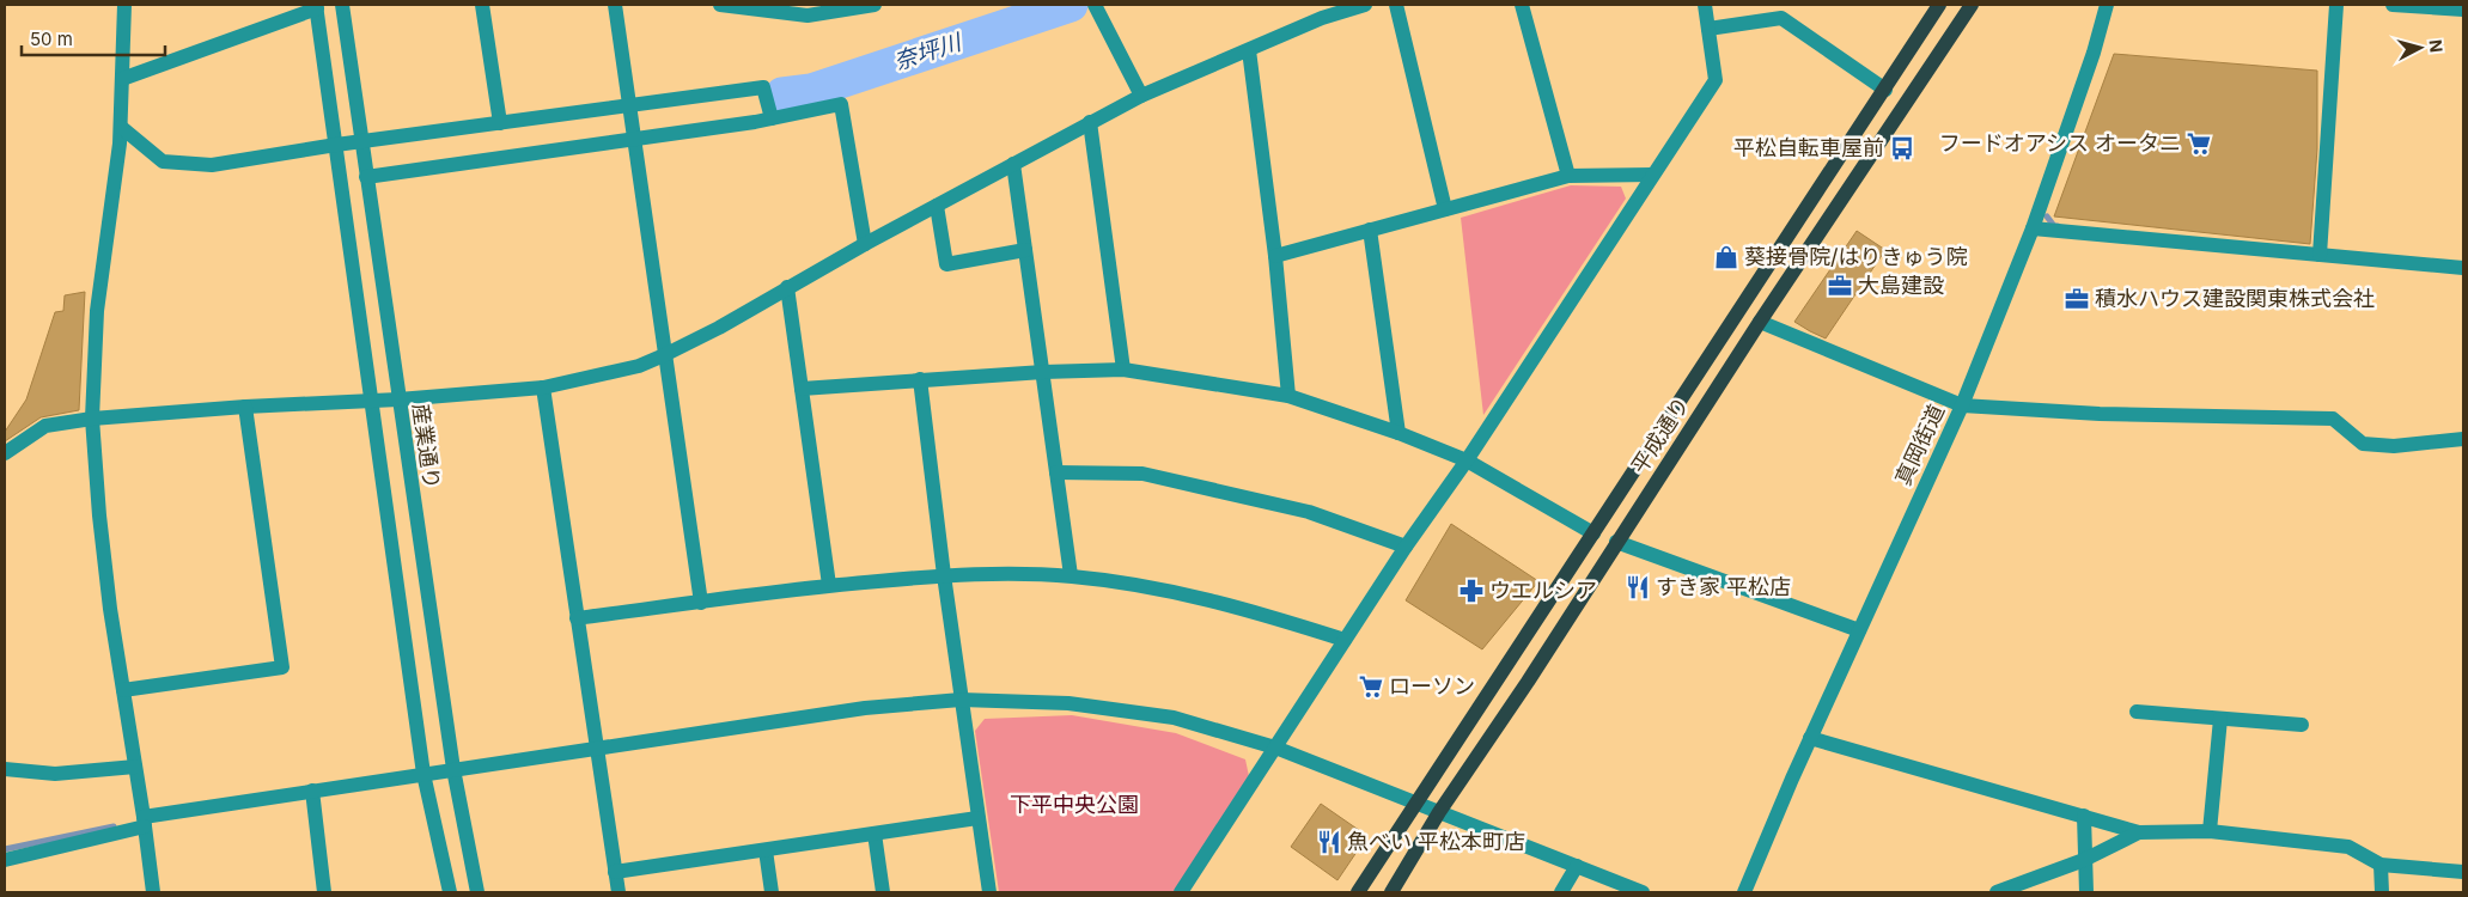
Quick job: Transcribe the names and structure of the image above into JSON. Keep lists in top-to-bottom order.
{
  "streets": {
    "main road": ["平成通り"],
    "street": ["真岡街道", "産業通り"]
  },
  "water": ["奈坪川"],
  "parks": ["下平中央公園"],
  "places": {
    "supermarket": ["フードオアシス オータニ", "ローソン"],
    "bus stop": ["平松自転車屋前"],
    "shop": ["葵接骨院/はりきゅう院"],
    "office": ["大島建設", "積水ハウス建設関東株式会社"],
    "restaurant": ["すき家 平松店", "魚べい 平松本町店"],
    "pharmacy": ["ウエルシア"]
  },
  "scale_bar": "50 m",
  "north": "right"
}
